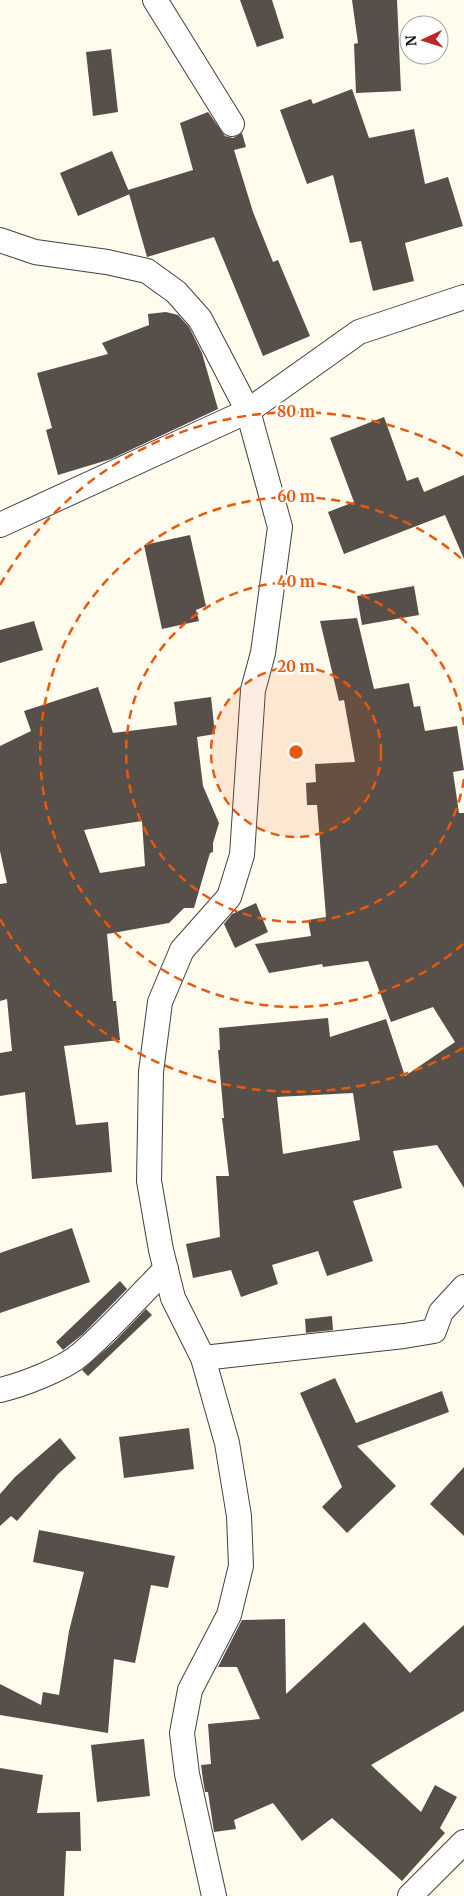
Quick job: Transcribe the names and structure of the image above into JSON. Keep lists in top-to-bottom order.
{
  "north": "left",
  "rings": [
    "80 m",
    "60 m",
    "40 m",
    "20 m"
  ]
}
